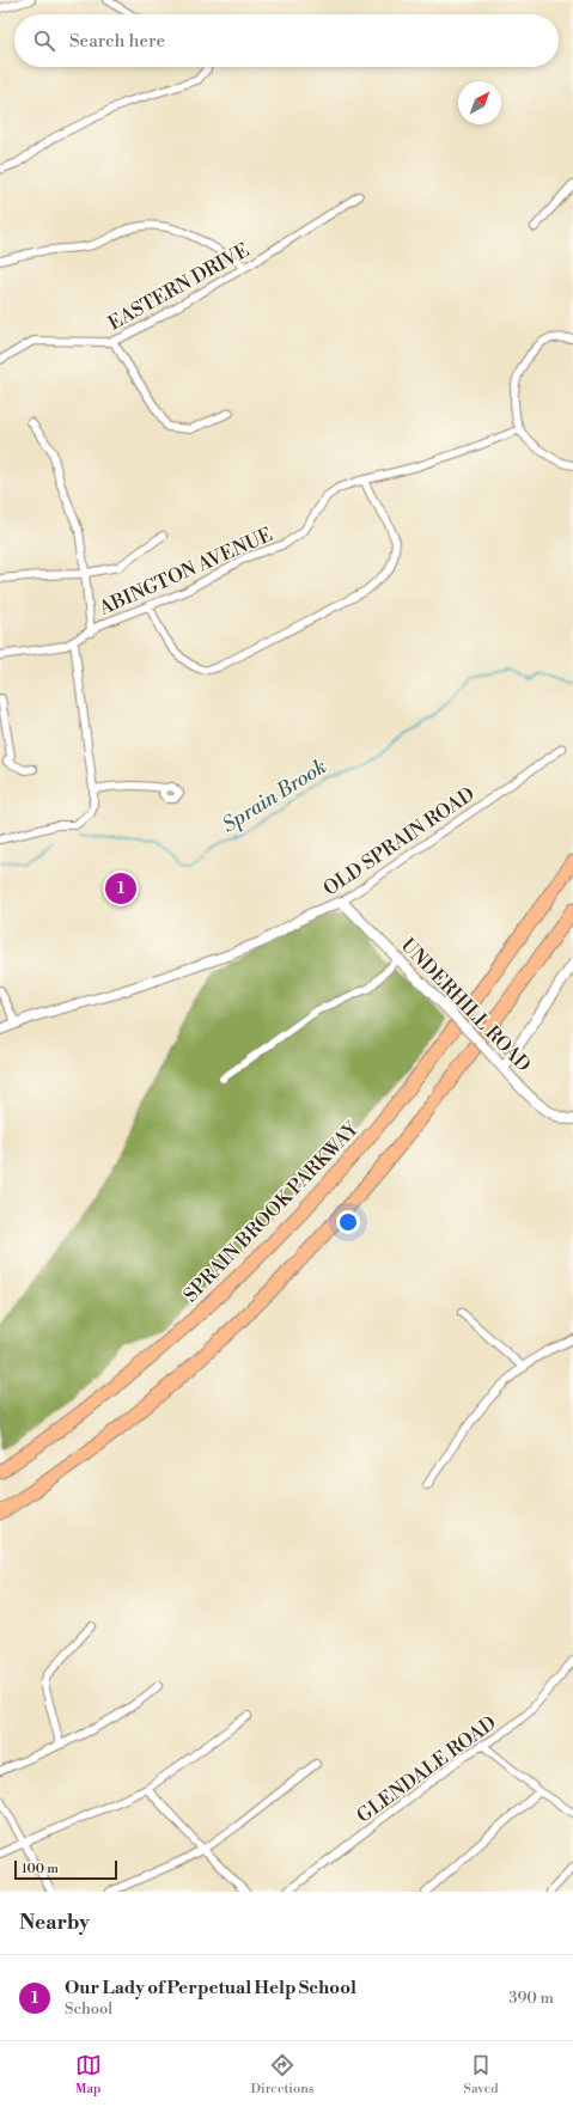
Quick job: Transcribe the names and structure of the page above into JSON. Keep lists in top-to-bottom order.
{
  "streets": {
    "highway": ["SPRAIN BROOK PARKWAY"],
    "street": [
      "EASTERN DRIVE",
      "ABINGTON AVENUE",
      "OLD SPRAIN ROAD",
      "UNDERHILL ROAD",
      "GLENDALE ROAD"
    ]
  },
  "crossings": [
    ["OLD SPRAIN ROAD", "UNDERHILL ROAD"]
  ],
  "water": ["Sprain Brook"],
  "scale_bar": "100 m",
  "north": "top right",
  "page": {
    "search": "Search here",
    "pins": "1",
    "scale": "100 m",
    "heading": "Nearby",
    "list": [
      {
        "mark": "1",
        "name": "Our Lady of Perpetual Help School",
        "note": "School",
        "value": "390 m"
      }
    ],
    "nav": ["Map", "Directions", "Saved"]
  }
}
